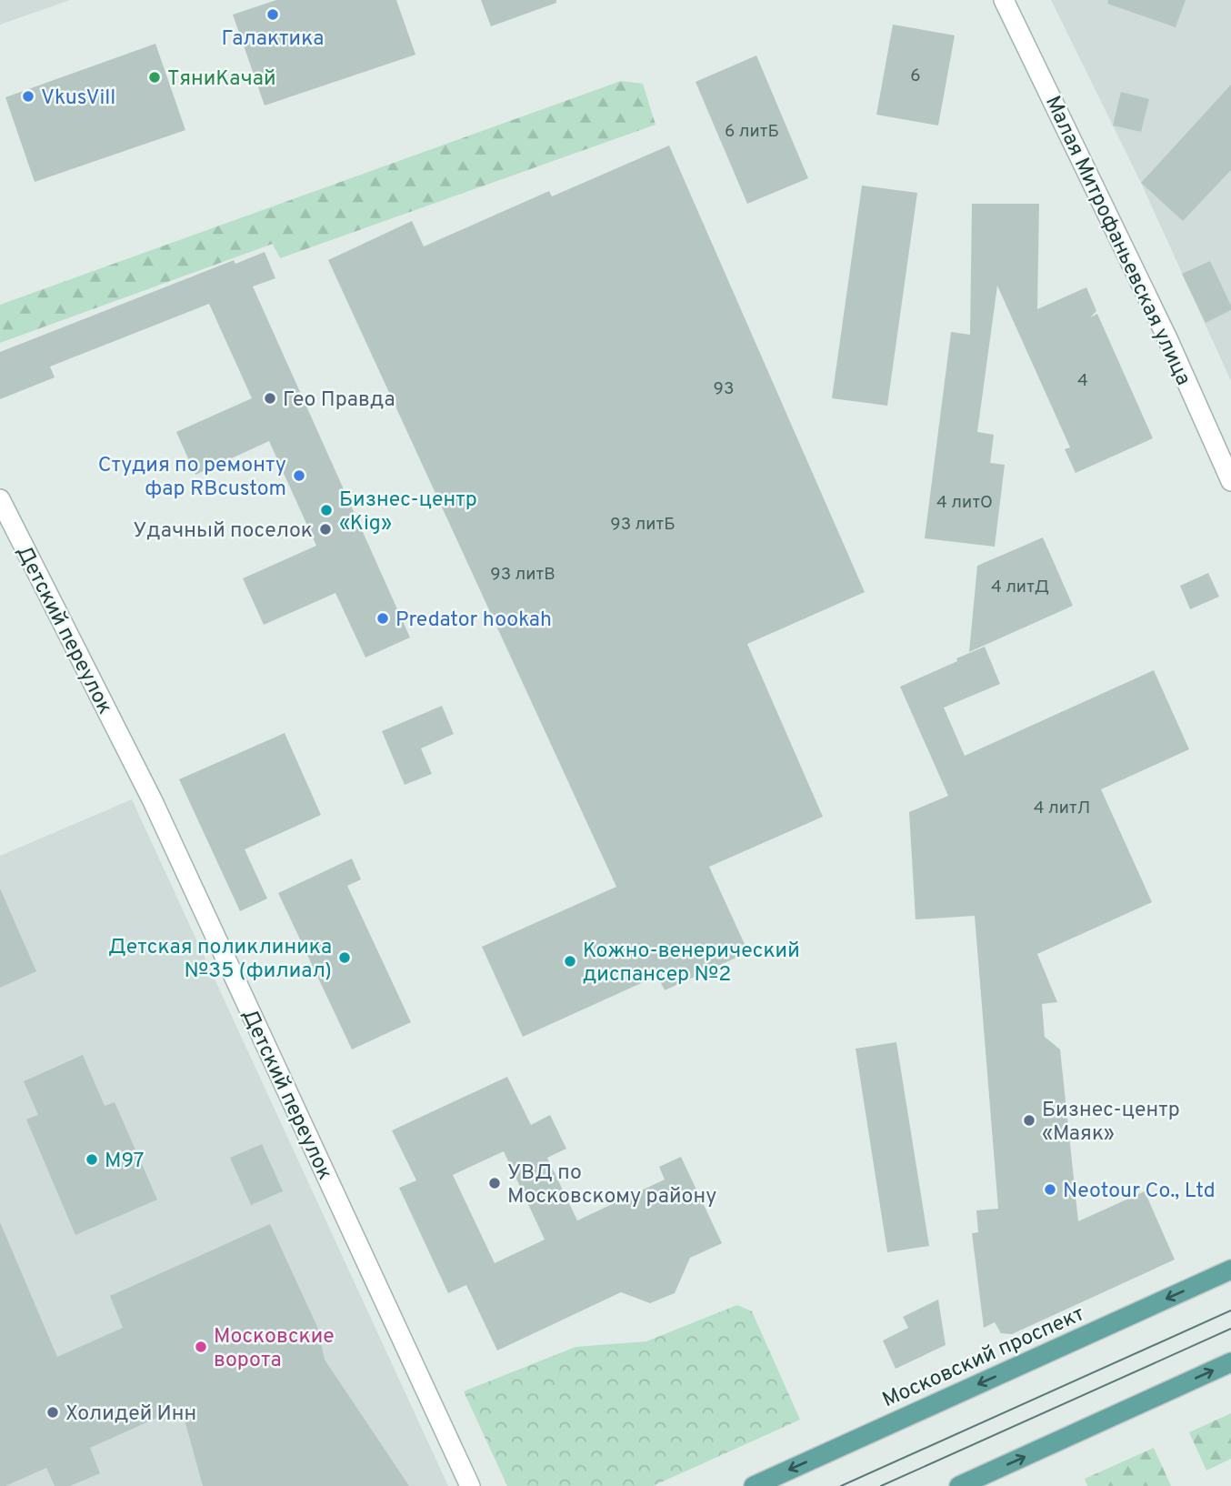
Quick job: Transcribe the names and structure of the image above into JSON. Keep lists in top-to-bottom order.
{
  "streets": {
    "main road": ["Московский проспект"],
    "street": ["Малая Митрофаньевская улица", "Детский переулок"]
  },
  "places": [
    "Галактика",
    "ТяниКачай",
    "VkusVill",
    "Гео Правда",
    "Студия по ремонту фар RBcustom",
    "Бизнес-центр «Kig»",
    "Удачный поселок",
    "Predator hookah",
    "Детская поликлиника №35 (филиал)",
    "Кожно-венерический диспансер №2",
    "Бизнес-центр «Маяк»",
    "M97",
    "УВД по Московскому району",
    "Neotour Co., Ltd",
    "Московские ворота",
    "Холидей Инн"
  ],
  "house_numbers": [
    "6",
    "6 литБ",
    "4",
    "93",
    "4 литО",
    "93 литБ",
    "93 литВ",
    "4 литД",
    "4 литЛ"
  ]
}
